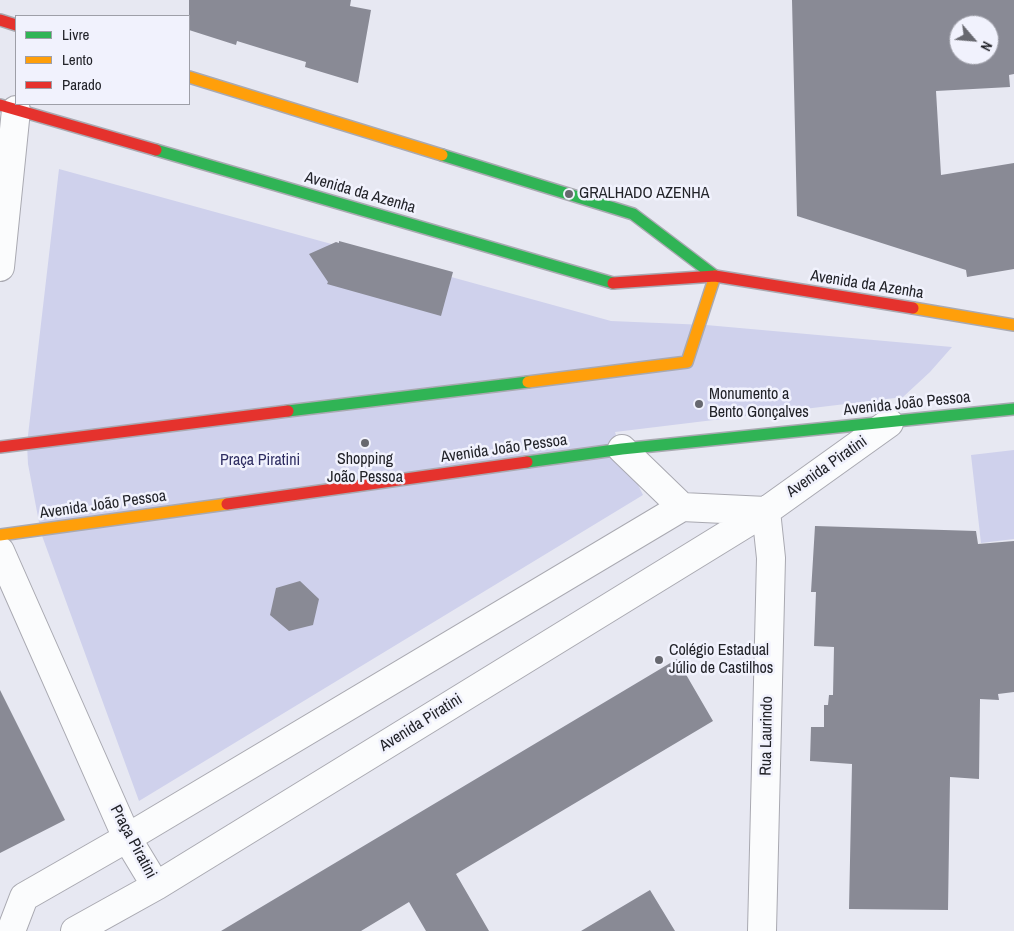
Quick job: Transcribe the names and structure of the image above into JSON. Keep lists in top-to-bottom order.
{
  "streets": {
    "main road": ["Avenida da Azenha", "Avenida João Pessoa"],
    "street": ["Avenida Piratini", "Rua Laurindo", "Praça Piratini"]
  },
  "crossings": [
    ["Avenida João Pessoa", "Avenida Piratini"],
    ["Avenida Piratini", "Rua Laurindo"],
    ["Avenida Piratini", "Praça Piratini"]
  ],
  "parks": ["Praça Piratini"],
  "places": [
    "GRALHADO AZENHA",
    "Monumento a Bento Gonçalves",
    "Shopping João Pessoa",
    "Colégio Estadual Júlio de Castilhos"
  ],
  "legend": ["Livre", "Lento", "Parado"],
  "north": "bottom right"
}
